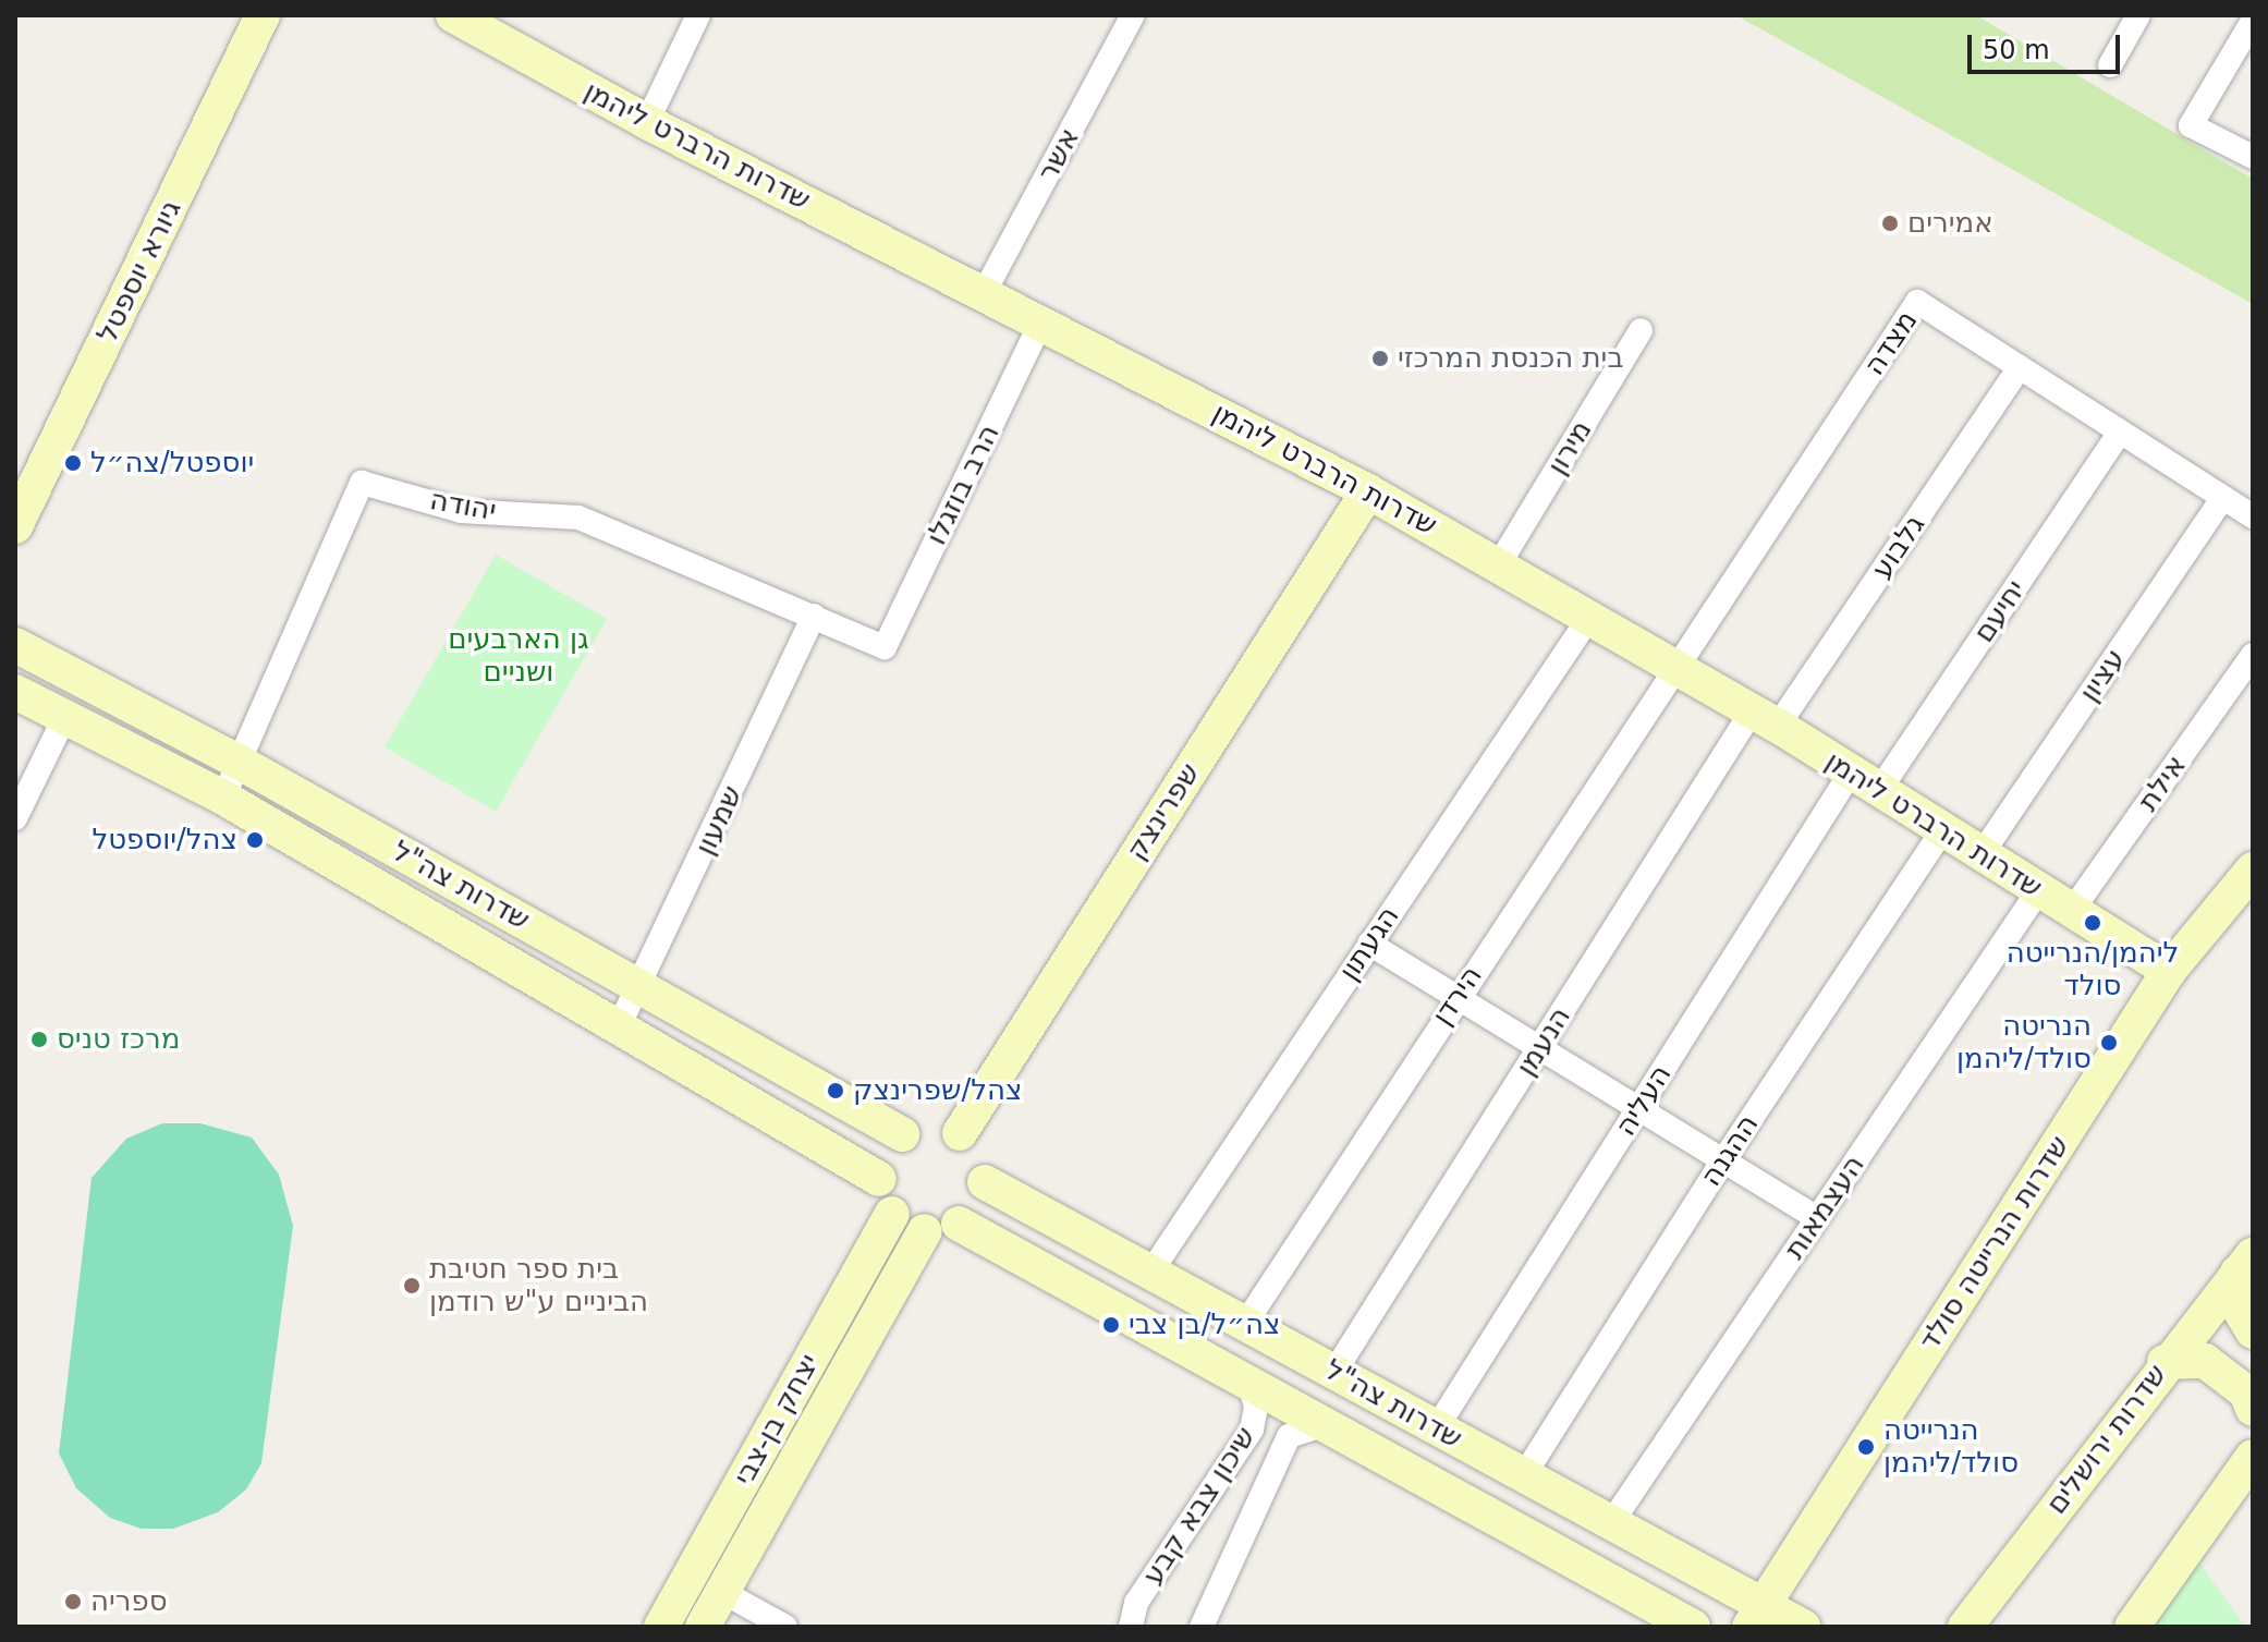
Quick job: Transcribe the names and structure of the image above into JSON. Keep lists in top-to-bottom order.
{
  "streets": {
    "street": [
      "שדרות הרברט ליהמן",
      "אשר",
      "גיורא יוספטל",
      "מצדה",
      "מירון",
      "הרב בוזגלו",
      "יהודה",
      "גלבוע",
      "יחיעם",
      "עציון",
      "אילת",
      "שפרינצק",
      "שמעון",
      "שדרות צה\"ל",
      "הגעתון",
      "הירדן",
      "הנעמן",
      "העליה",
      "ההגנה",
      "העצמאות",
      "שדרות הנרייטה סולד",
      "יצחק בן-צבי",
      "שדרות ירושלים",
      "שיכון צבא קבע"
    ]
  },
  "crossings": [
    ["שדרות הרברט ליהמן", "אשר"],
    ["שדרות הרברט ליהמן", "מצדה"],
    ["שדרות הרברט ליהמן", "מירון"],
    ["שדרות הרברט ליהמן", "הרב בוזגלו"],
    ["שדרות הרברט ליהמן", "גלבוע"],
    ["שדרות הרברט ליהמן", "יחיעם"],
    ["שדרות הרברט ליהמן", "עציון"],
    ["שדרות הרברט ליהמן", "אילת"],
    ["שדרות הרברט ליהמן", "שפרינצק"],
    ["שדרות הרברט ליהמן", "הגעתון"],
    ["שדרות הרברט ליהמן", "הירדן"],
    ["שדרות הרברט ליהמן", "הנעמן"],
    ["שדרות הרברט ליהמן", "העליה"],
    ["שדרות הרברט ליהמן", "ההגנה"],
    ["שדרות הרברט ליהמן", "העצמאות"],
    ["שדרות הרברט ליהמן", "שדרות הנרייטה סולד"],
    ["מצדה", "גלבוע"],
    ["מצדה", "יחיעם"],
    ["מצדה", "עציון"],
    ["מצדה", "הירדן"],
    ["הרב בוזגלו", "יהודה"],
    ["יהודה", "שמעון"],
    ["יהודה", "שדרות צה\"ל"],
    ["גלבוע", "הנעמן"],
    ["יחיעם", "העליה"],
    ["שפרינצק", "שדרות צה\"ל"],
    ["שפרינצק", "יצחק בן-צבי"],
    ["שמעון", "שדרות צה\"ל"],
    ["שדרות צה\"ל", "הגעתון"],
    ["שדרות צה\"ל", "הירדן"],
    ["שדרות צה\"ל", "הנעמן"],
    ["שדרות צה\"ל", "העליה"],
    ["שדרות צה\"ל", "ההגנה"],
    ["שדרות צה\"ל", "העצמאות"],
    ["שדרות צה\"ל", "שדרות הנרייטה סולד"],
    ["שדרות צה\"ל", "יצחק בן-צבי"],
    ["שדרות צה\"ל", "שיכון צבא קבע"]
  ],
  "parks": ["גן הארבעים ושניים"],
  "places": [
    "אמירים",
    "בית הכנסת המרכזי",
    "יוספטל/צה״ל",
    "צהל/יוספטל",
    "ליהמן/הנרייטה סולד",
    "מרכז טניס",
    "הנריטה סולד/ליהמן",
    "צהל/שפרינצק",
    "בית ספר חטיבת הביניים ע\"ש רודמן",
    "צה״ל/בן צבי",
    "הנרייטה סולד/ליהמן",
    "ספריה"
  ],
  "scale_bar": "50 m"
}
